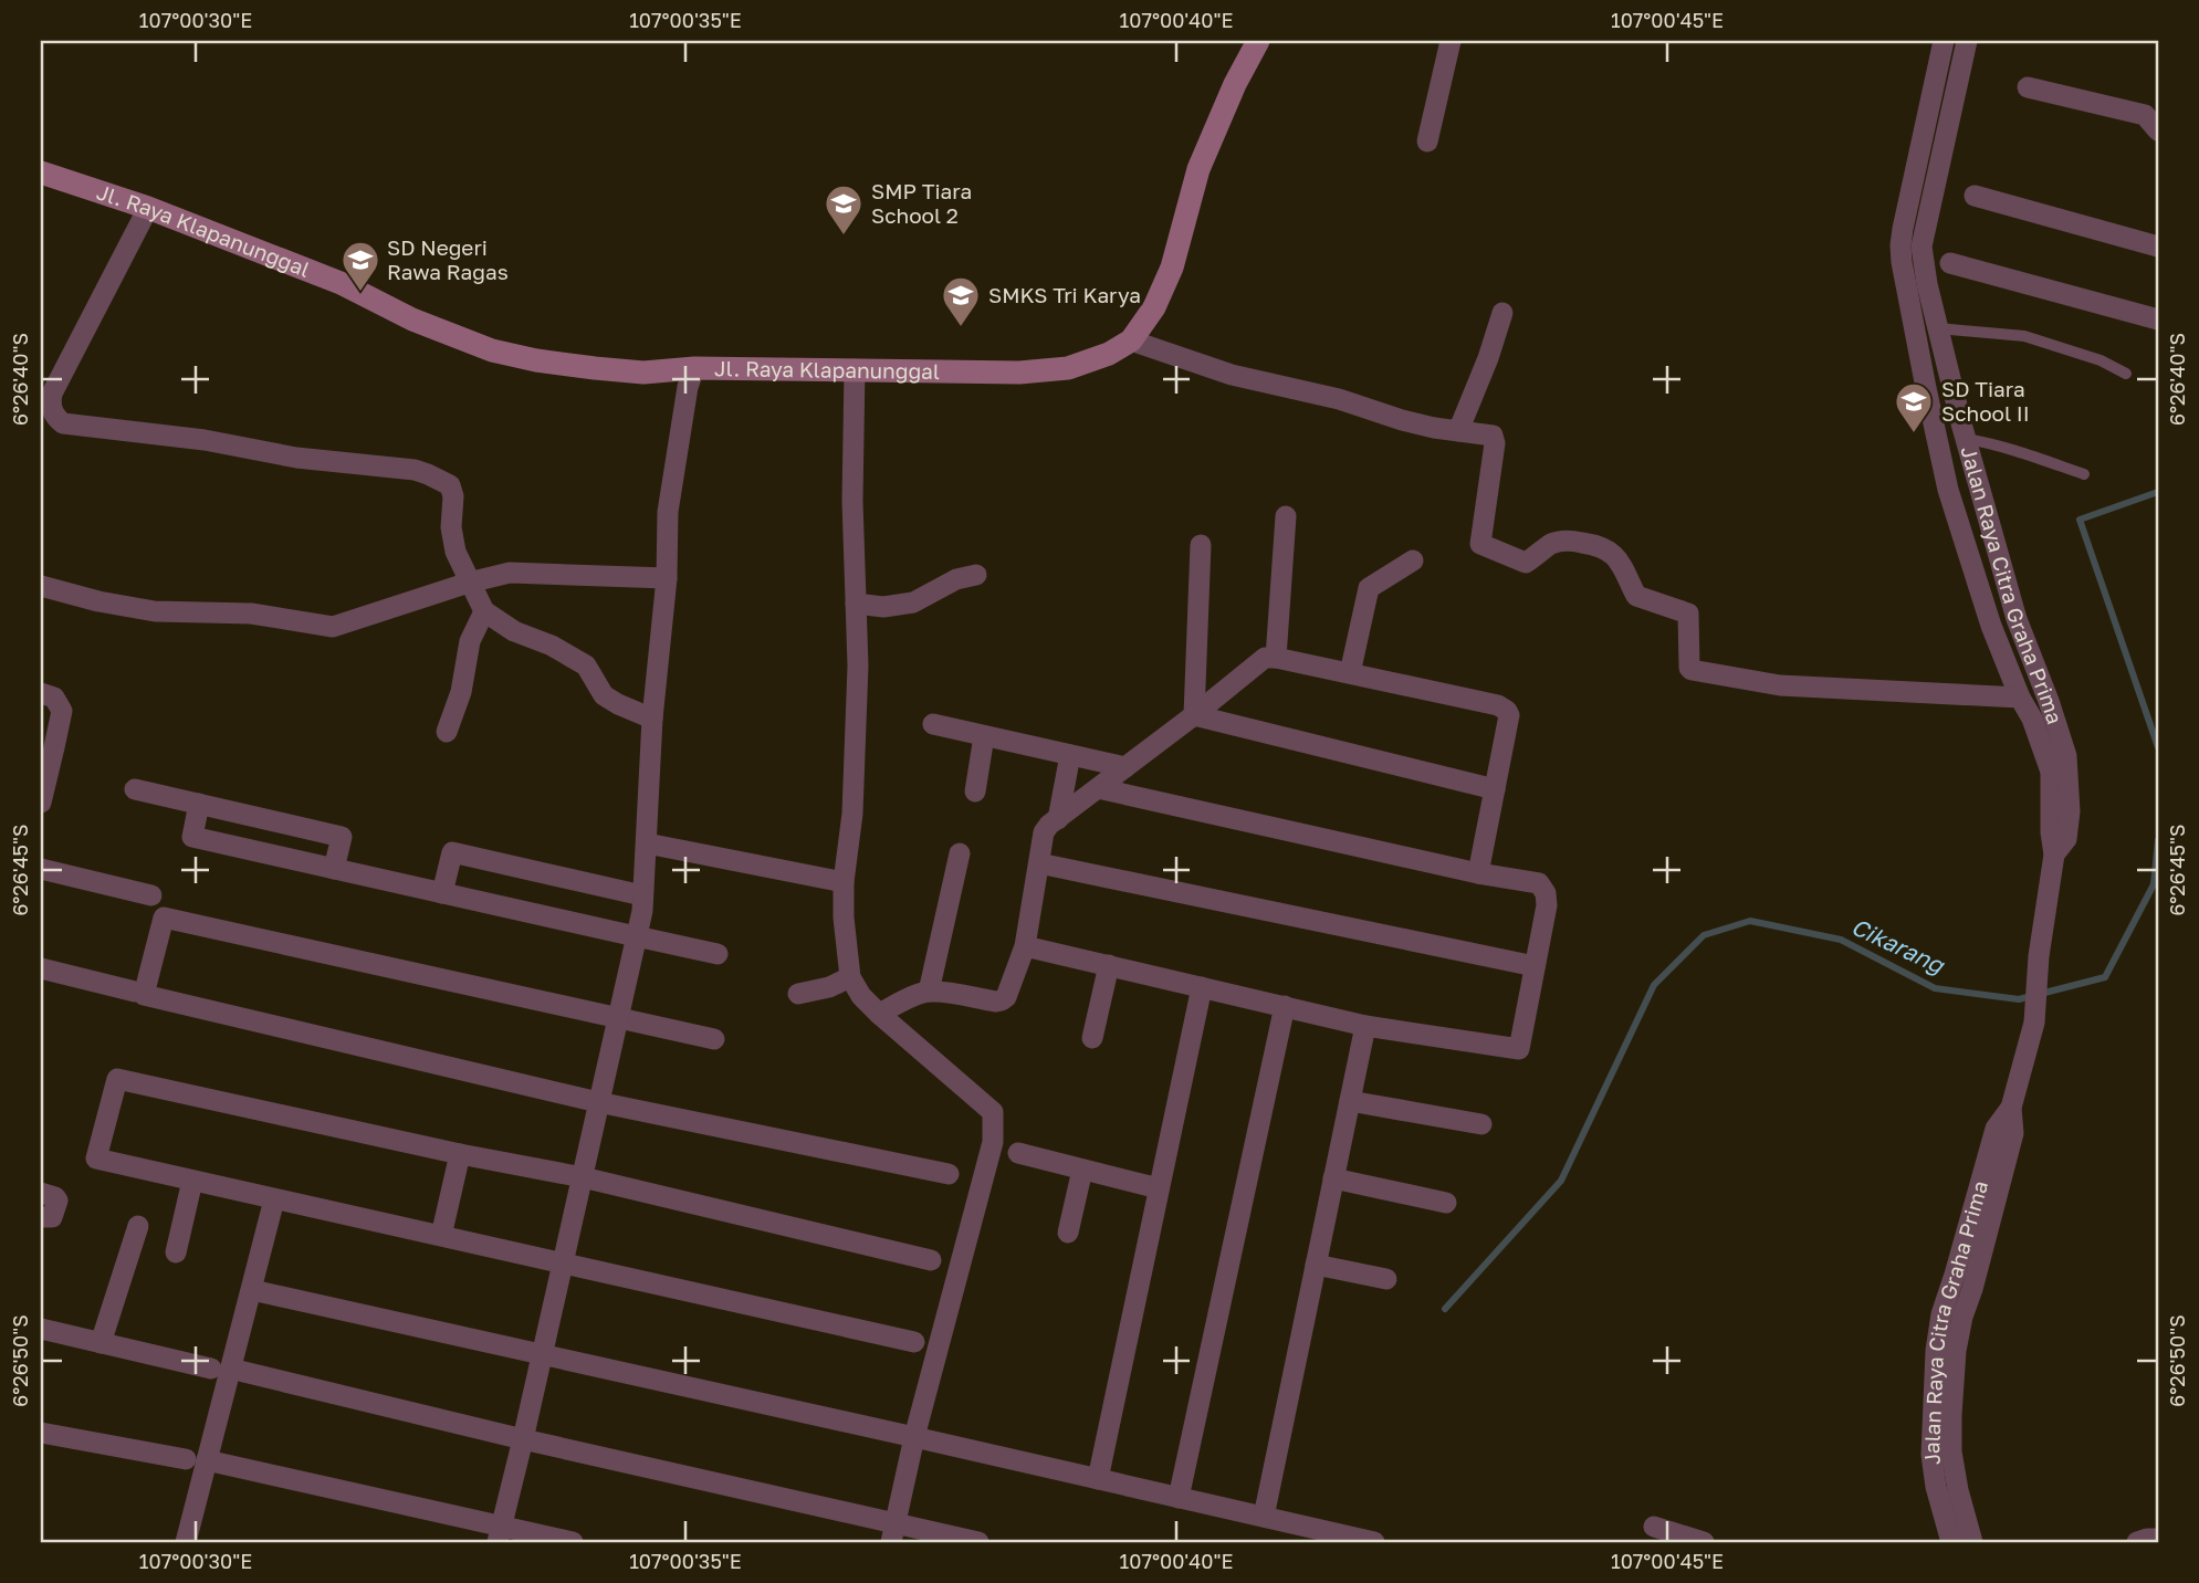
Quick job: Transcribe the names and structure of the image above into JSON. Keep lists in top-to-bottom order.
{
  "streets": {
    "street": ["Jl. Raya Klapanunggal", "Jalan Raya Citra Graha Prima"]
  },
  "water": ["Cikarang"],
  "places": {
    "school or university": [
      "SMP Tiara School 2",
      "SD Negeri Rawa Ragas",
      "SMKS Tri Karya",
      "SD Tiara School II"
    ]
  },
  "coordinates": [
    "107°00'30\"E",
    "107°00'35\"E",
    "107°00'40\"E",
    "107°00'45\"E",
    "6°26'40\"S",
    "6°26'45\"S",
    "6°26'50\"S"
  ]
}
